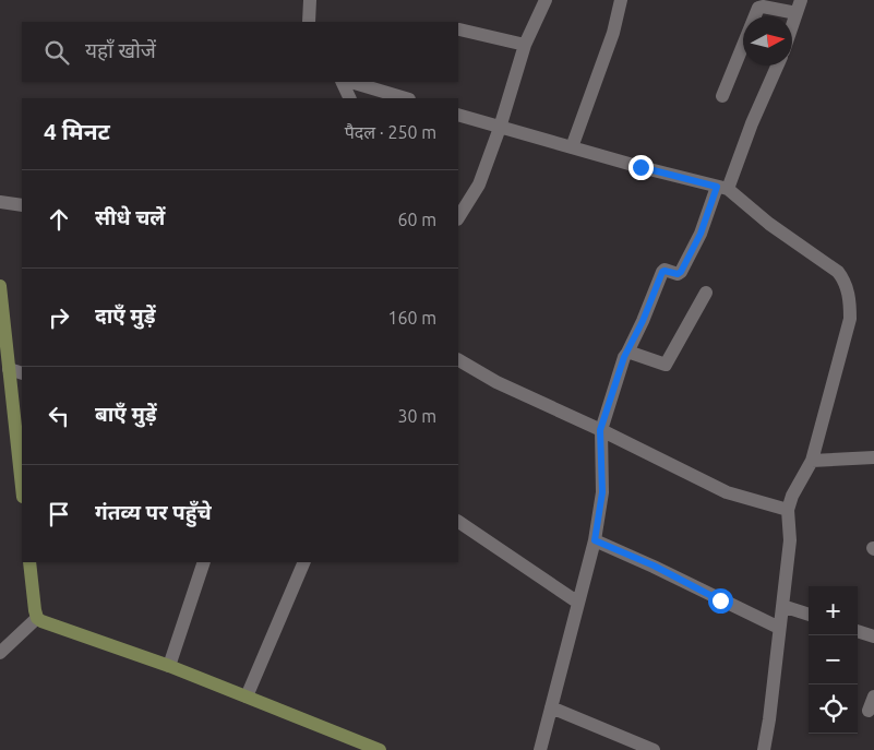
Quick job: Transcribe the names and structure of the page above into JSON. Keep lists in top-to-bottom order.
{
  "north": "right",
  "page": {
    "search": "यहाँ खोजें",
    "heading": ["4 मिनट", "पैदल · 250 m"],
    "list": [
      ["सीधे चलें", "60 m"],
      ["दाएँ मुड़ें", "160 m"],
      ["बाएँ मुड़ें", "30 m"],
      "गंतव्य पर पहुँचे"
    ],
    "map_buttons": ["+", "−"]
  }
}
